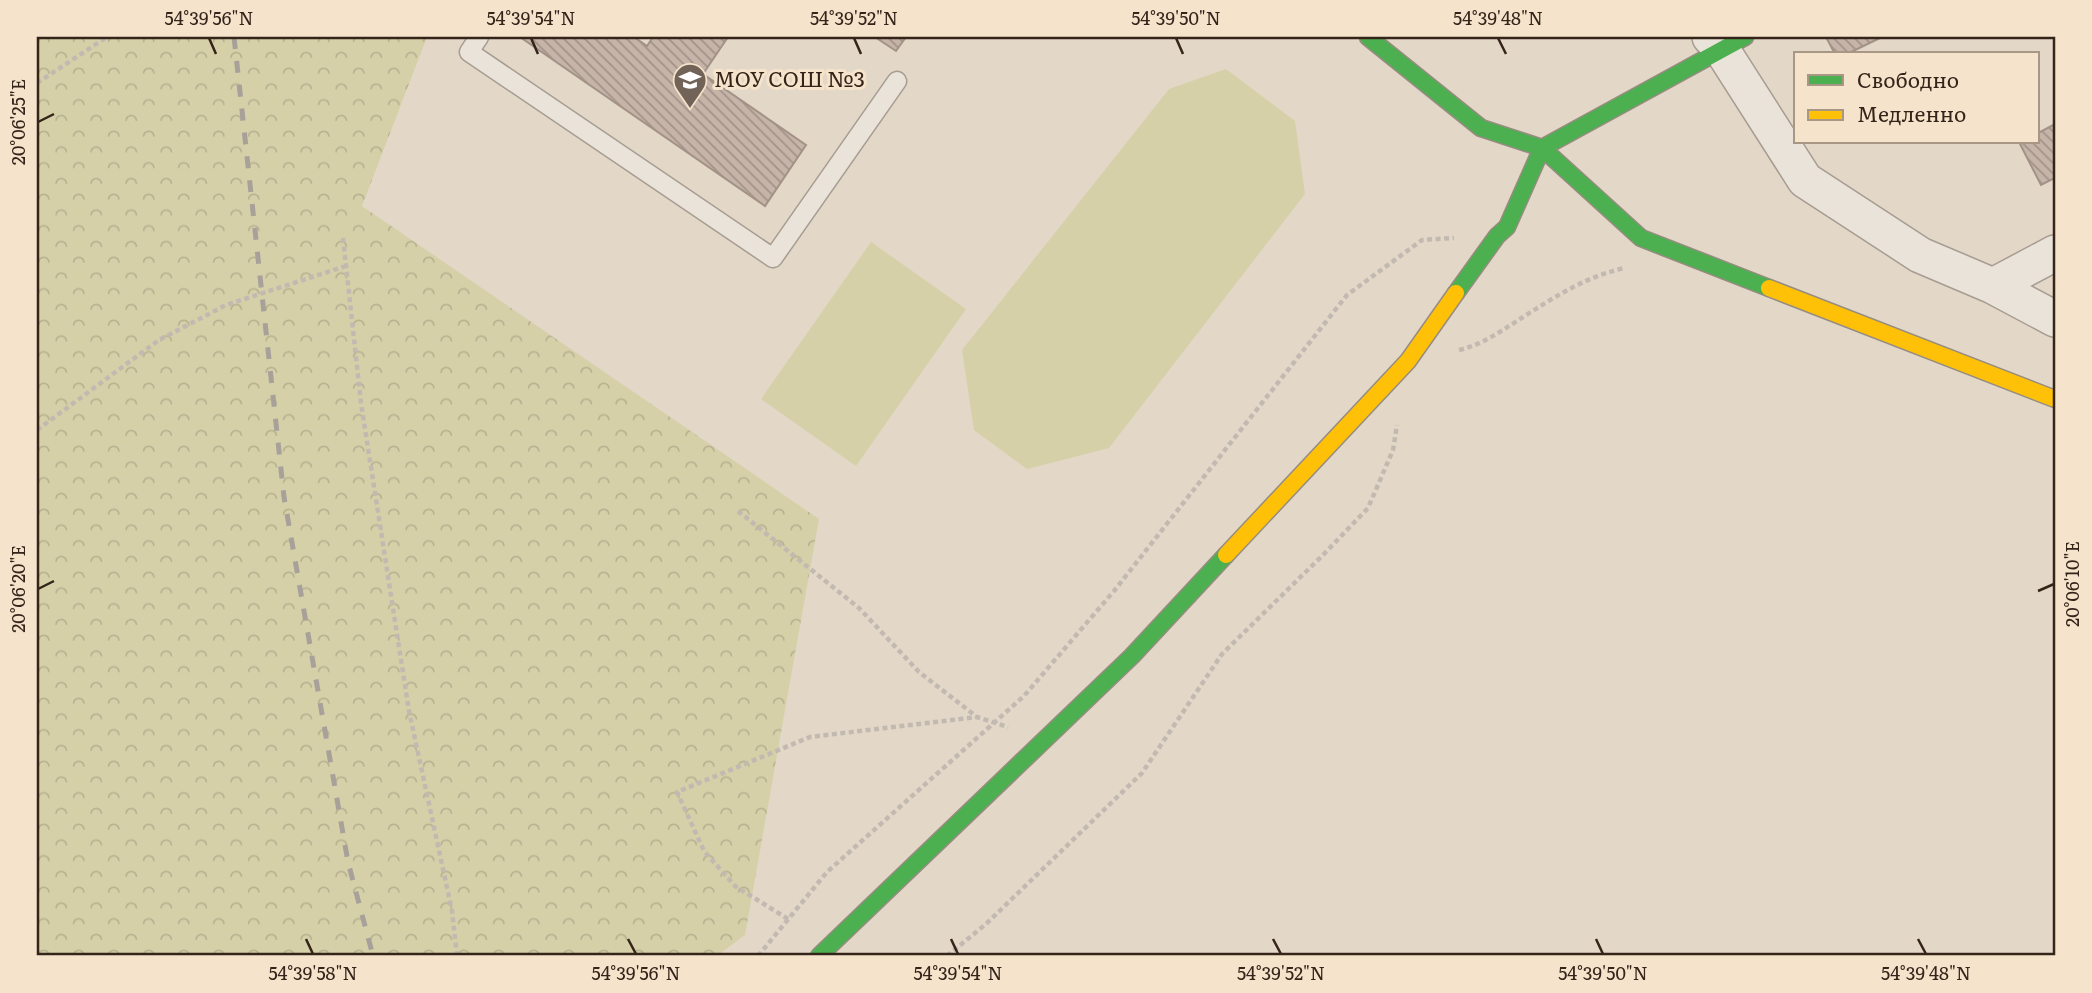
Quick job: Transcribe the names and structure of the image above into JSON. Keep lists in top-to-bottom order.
{
  "places": {
    "school or university": ["МОУ СОШ №3"]
  },
  "legend": ["Свободно", "Медленно"],
  "coordinates": [
    "54°39'56\"N",
    "54°39'54\"N",
    "54°39'52\"N",
    "54°39'50\"N",
    "54°39'48\"N",
    "20°06'25\"E",
    "20°06'10\"E",
    "20°06'20\"E",
    "54°39'58\"N"
  ]
}
